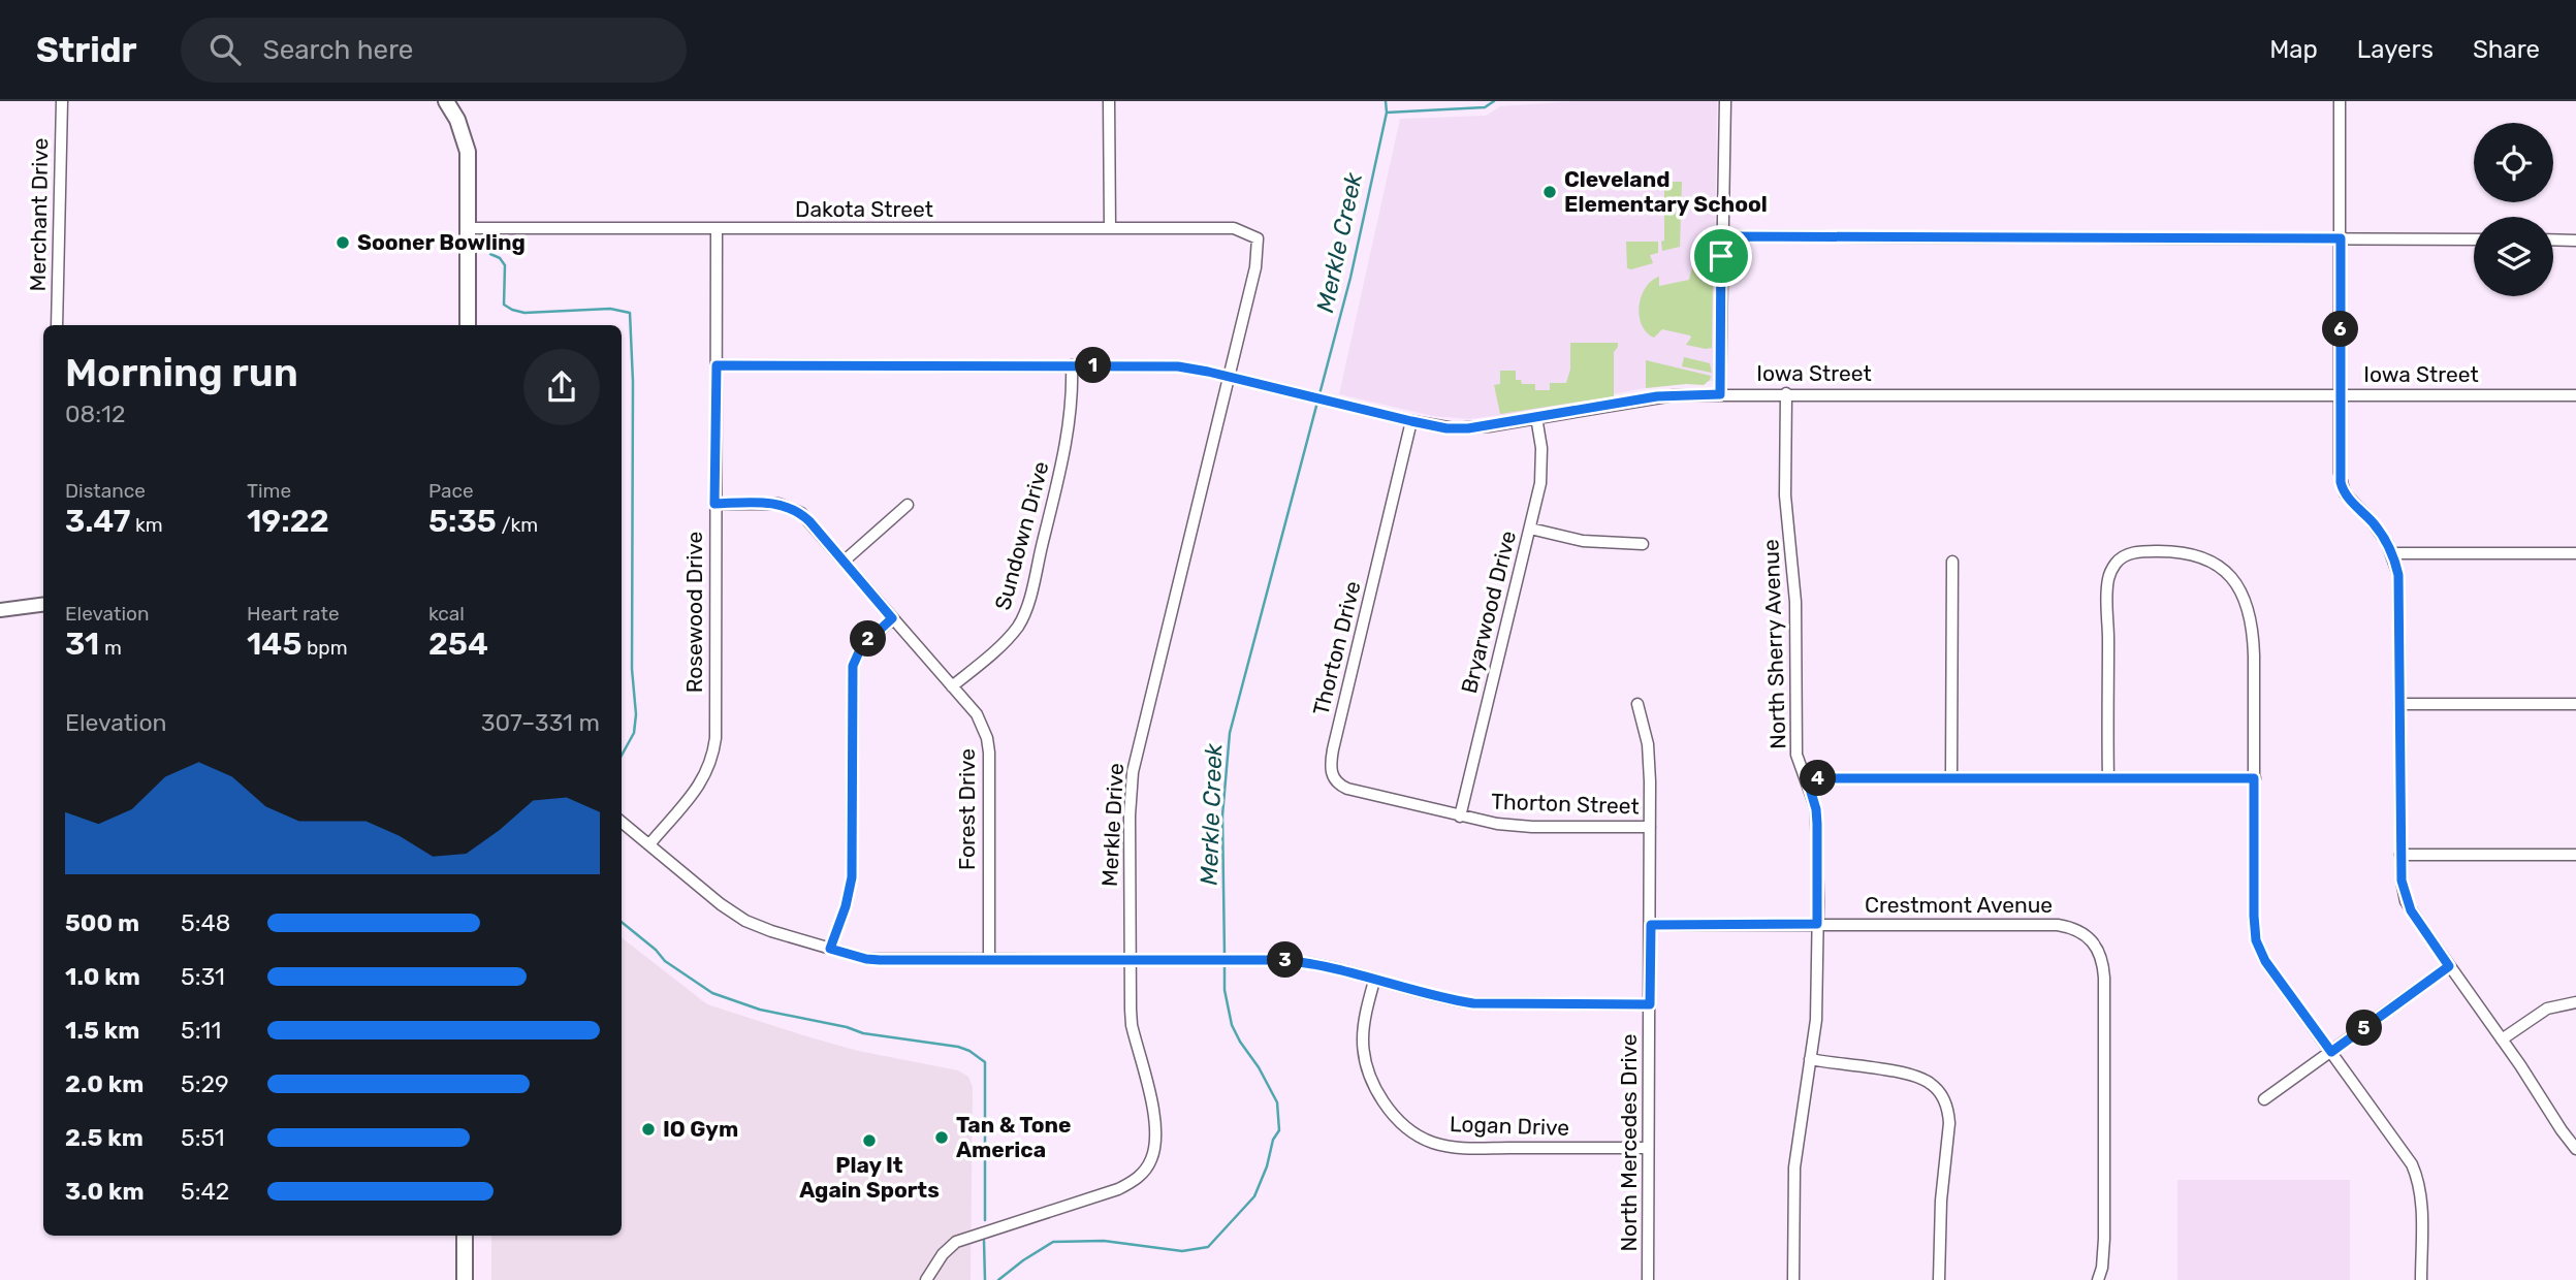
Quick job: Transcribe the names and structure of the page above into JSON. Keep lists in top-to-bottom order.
{
  "streets": {
    "street": [
      "Dakota Street",
      "Merchant Drive",
      "Iowa Street",
      "Sundown Drive",
      "Rosewood Drive",
      "Bryarwood Drive",
      "North Sherry Avenue",
      "Thorton Drive",
      "Thorton Street",
      "Forest Drive",
      "Merkle Drive",
      "Crestmont Avenue",
      "Logan Drive",
      "North Mercedes Drive"
    ]
  },
  "crossings": [
    ["Dakota Street", "Rosewood Drive"],
    ["Dakota Street", "Merkle Drive"],
    ["Iowa Street", "Sundown Drive"],
    ["Iowa Street", "Rosewood Drive"],
    ["Iowa Street", "Bryarwood Drive"],
    ["Iowa Street", "North Sherry Avenue"],
    ["Iowa Street", "Thorton Drive"],
    ["Iowa Street", "Merkle Drive"],
    ["Sundown Drive", "Forest Drive"],
    ["Rosewood Drive", "Forest Drive"],
    ["Bryarwood Drive", "Thorton Street"],
    ["North Sherry Avenue", "Crestmont Avenue"],
    ["Thorton Drive", "Thorton Street"],
    ["Thorton Street", "North Mercedes Drive"],
    ["Crestmont Avenue", "North Mercedes Drive"],
    ["Logan Drive", "North Mercedes Drive"]
  ],
  "water": ["Merkle Creek"],
  "places": [
    "Cleveland Elementary School",
    "Sooner Bowling",
    "IO Gym",
    "Tan & Tone America",
    "Play It Again Sports"
  ],
  "page": {
    "header": "Stridr",
    "search": "Search here",
    "nav": ["Map", "Layers", "Share"],
    "pins": [
      "6",
      "1",
      "2",
      "4",
      "3",
      "5"
    ],
    "heading": ["Morning run", "08:12"],
    "stats": [
      ["Distance", "3.47 km"],
      ["Time", "19:22"],
      ["Pace", "5:35 /km"],
      ["Elevation", "31 m"],
      ["Heart rate", "145 bpm"],
      ["kcal", "254"]
    ],
    "chart": ["Elevation", "307–331 m"],
    "list": [
      {
        "name": "500 m",
        "note": "5:48"
      },
      {
        "name": "1.0 km",
        "note": "5:31"
      },
      {
        "name": "1.5 km",
        "note": "5:11"
      },
      {
        "name": "2.0 km",
        "note": "5:29"
      },
      {
        "name": "2.5 km",
        "note": "5:51"
      },
      {
        "name": "3.0 km",
        "note": "5:42"
      }
    ]
  }
}
